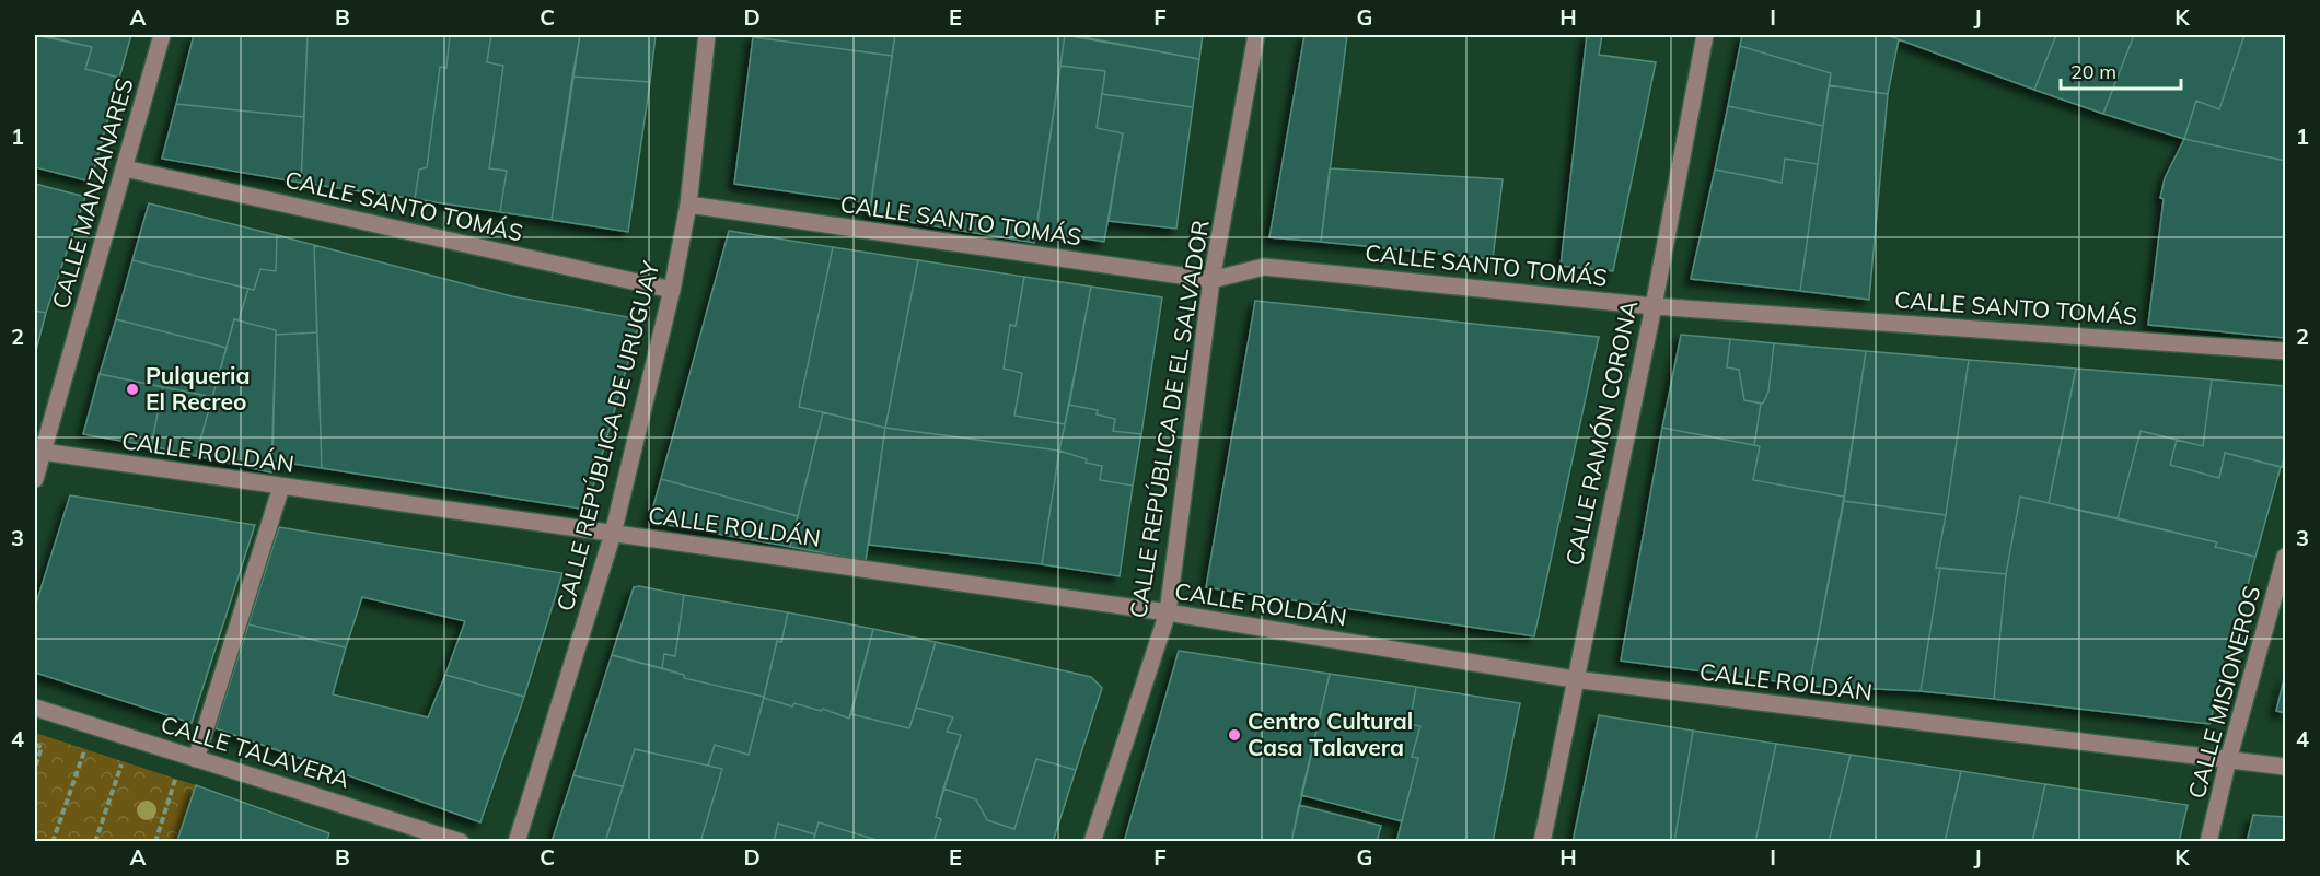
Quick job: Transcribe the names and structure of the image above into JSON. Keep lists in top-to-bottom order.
{
  "streets": {
    "street": [
      "CALLE MANZANARES",
      "CALLE SANTO TOMÁS",
      "CALLE REPÚBLICA DE EL SALVADOR",
      "CALLE RAMÓN CORONA",
      "CALLE REPÚBLICA DE URUGUAY",
      "CALLE ROLDÁN",
      "CALLE MISIONEROS",
      "CALLE TALAVERA"
    ]
  },
  "crossings": [
    ["CALLE MANZANARES", "CALLE SANTO TOMÁS"],
    ["CALLE MANZANARES", "CALLE ROLDÁN"],
    ["CALLE SANTO TOMÁS", "CALLE REPÚBLICA DE EL SALVADOR"],
    ["CALLE SANTO TOMÁS", "CALLE RAMÓN CORONA"],
    ["CALLE SANTO TOMÁS", "CALLE REPÚBLICA DE URUGUAY"],
    ["CALLE REPÚBLICA DE EL SALVADOR", "CALLE ROLDÁN"],
    ["CALLE RAMÓN CORONA", "CALLE ROLDÁN"],
    ["CALLE REPÚBLICA DE URUGUAY", "CALLE ROLDÁN"],
    ["CALLE ROLDÁN", "CALLE MISIONEROS"]
  ],
  "places": ["Pulqueria El Recreo", "Centro Cultural Casa Talavera"],
  "scale_bar": "20 m",
  "grid": {
    "columns": [
      "A",
      "B",
      "C",
      "D",
      "E",
      "F",
      "G",
      "H",
      "I",
      "J",
      "K"
    ],
    "rows": [
      "1",
      "2",
      "3",
      "4"
    ]
  }
}
